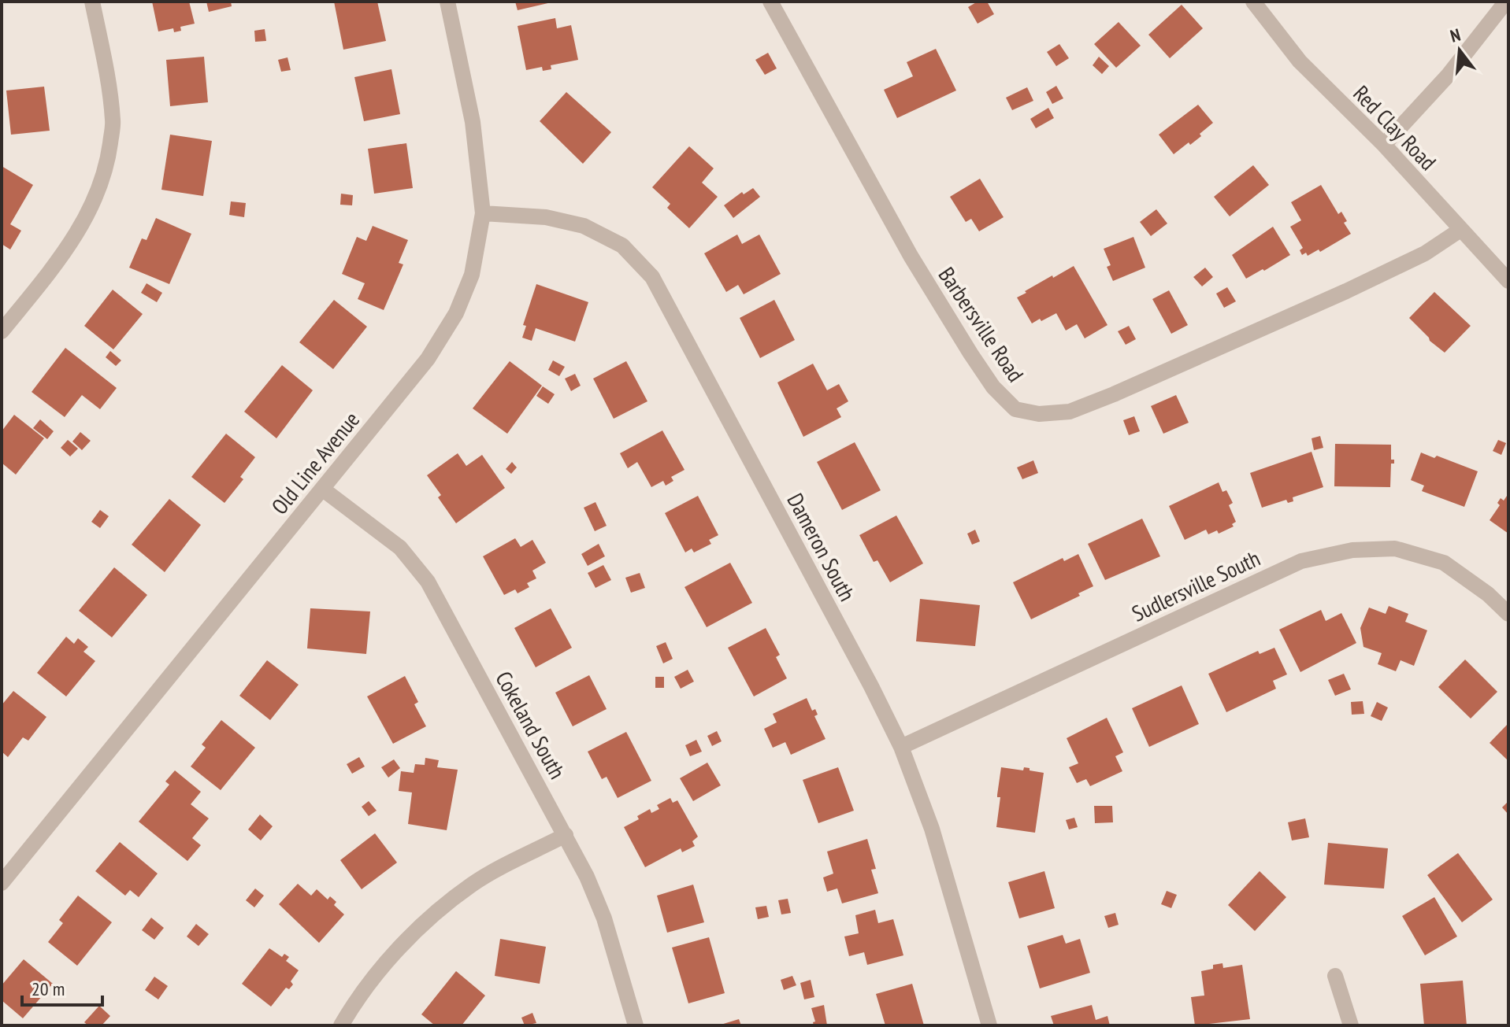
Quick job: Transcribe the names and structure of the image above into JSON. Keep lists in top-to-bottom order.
{
  "streets": {
    "street": [
      "Red Clay Road",
      "Barbersville Road",
      "Old Line Avenue",
      "Dameron South",
      "Sudlersville South",
      "Cokeland South"
    ]
  },
  "crossings": [
    ["Red Clay Road", "Barbersville Road"],
    ["Old Line Avenue", "Dameron South"],
    ["Old Line Avenue", "Cokeland South"],
    ["Dameron South", "Sudlersville South"]
  ],
  "scale_bar": "20 m",
  "north": "top"
}
